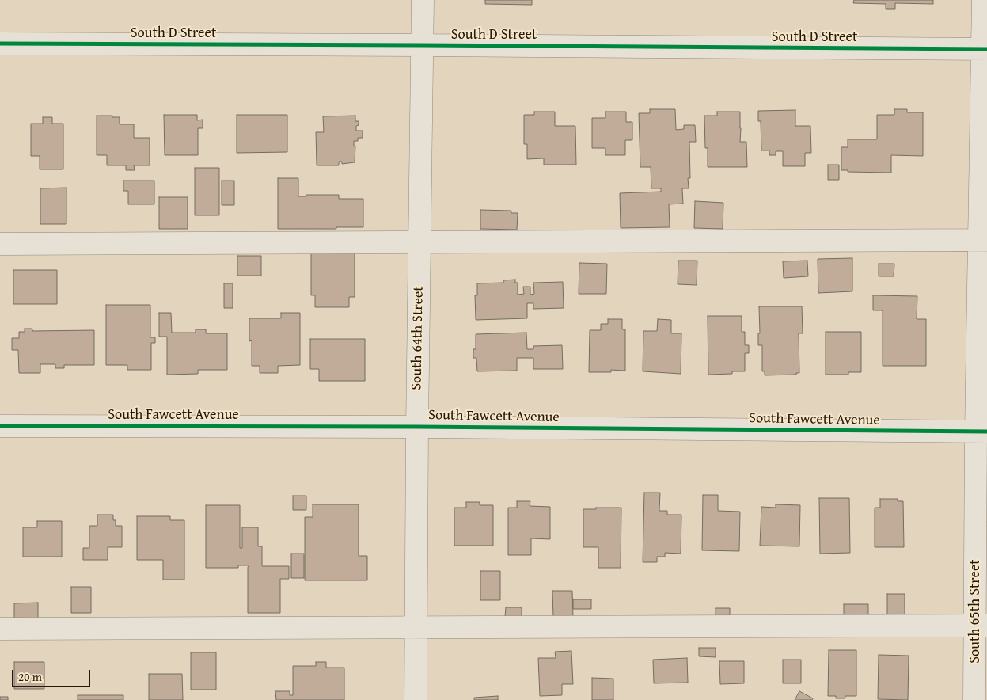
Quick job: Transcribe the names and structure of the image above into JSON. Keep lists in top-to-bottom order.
{
  "streets": {
    "street": [
      "South D Street",
      "South 64th Street",
      "South Fawcett Avenue",
      "South 65th Street"
    ]
  },
  "crossings": [
    ["South D Street", "South 64th Street"],
    ["South D Street", "South 65th Street"],
    ["South 64th Street", "South Fawcett Avenue"],
    ["South Fawcett Avenue", "South 65th Street"]
  ],
  "scale_bar": "20 m"
}
